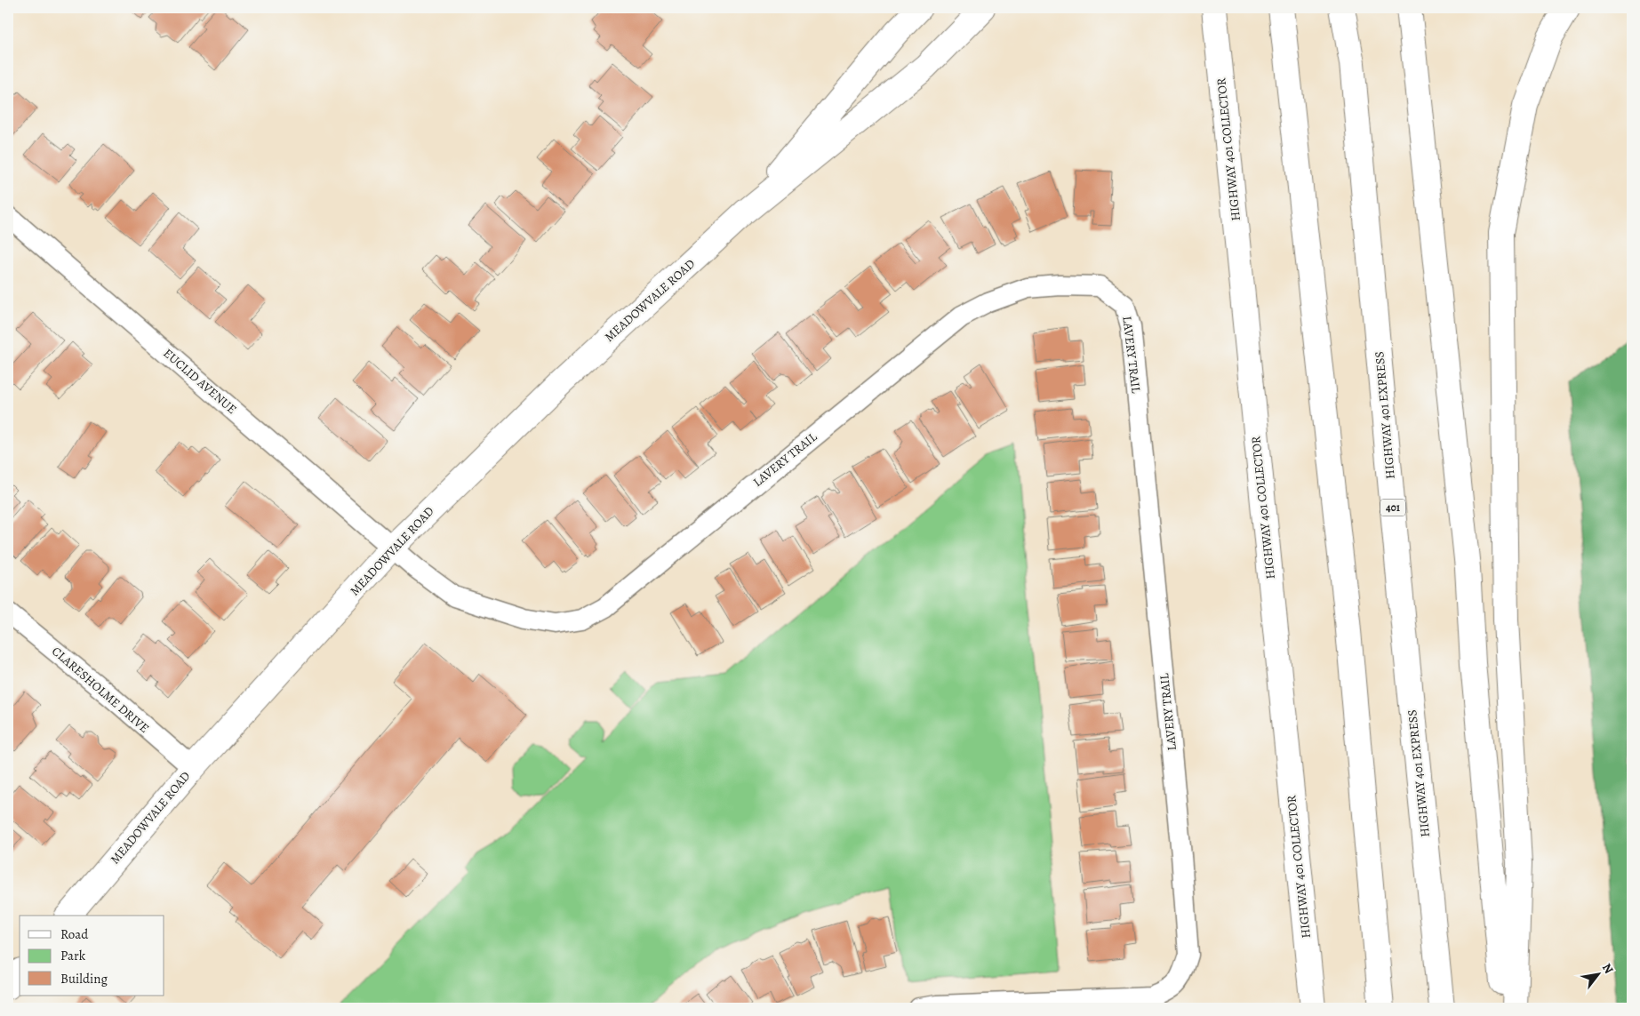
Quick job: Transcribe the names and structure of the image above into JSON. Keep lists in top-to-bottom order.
{
  "streets": {
    "main road": [
      "HIGHWAY 401 COLLECTOR",
      "MEADOWVALE ROAD",
      "HIGHWAY 401 EXPRESS",
      "401"
    ],
    "street": ["LAVERY TRAIL", "EUCLID AVENUE", "CLARESHOLME DRIVE"]
  },
  "crossings": [
    ["MEADOWVALE ROAD", "LAVERY TRAIL"],
    ["MEADOWVALE ROAD", "EUCLID AVENUE"],
    ["MEADOWVALE ROAD", "CLARESHOLME DRIVE"],
    ["LAVERY TRAIL", "EUCLID AVENUE"]
  ],
  "legend": ["Road", "Park", "Building"],
  "north": "top right"
}
